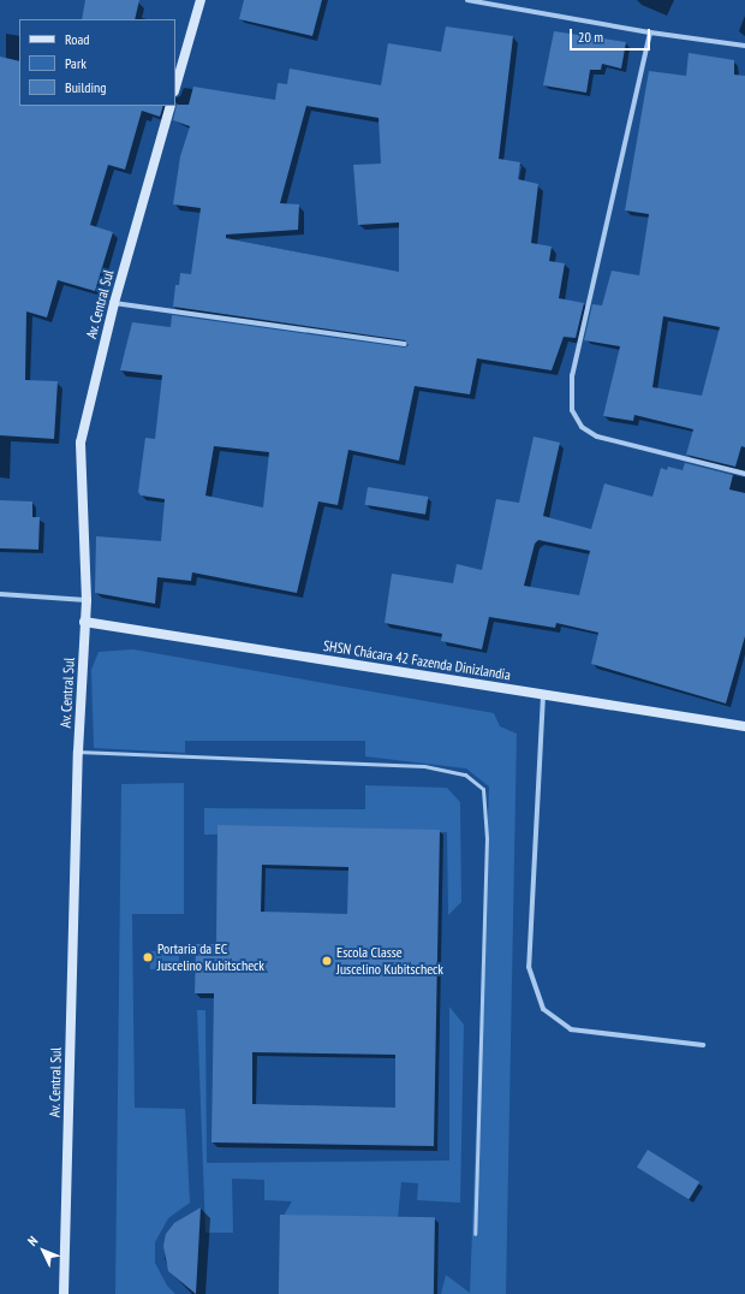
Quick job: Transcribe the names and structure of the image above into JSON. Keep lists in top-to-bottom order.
{
  "streets": {
    "street": ["Av. Central Sul", "SHSN Chácara 42 Fazenda Dinizlandia"]
  },
  "crossings": [
    ["Av. Central Sul", "SHSN Chácara 42 Fazenda Dinizlandia"]
  ],
  "places": ["Portaria da EC Juscelino Kubitscheck", "Escola Classe Juscelino Kubitscheck"],
  "legend": ["Road", "Park", "Building"],
  "scale_bar": "20 m",
  "north": "top left"
}
